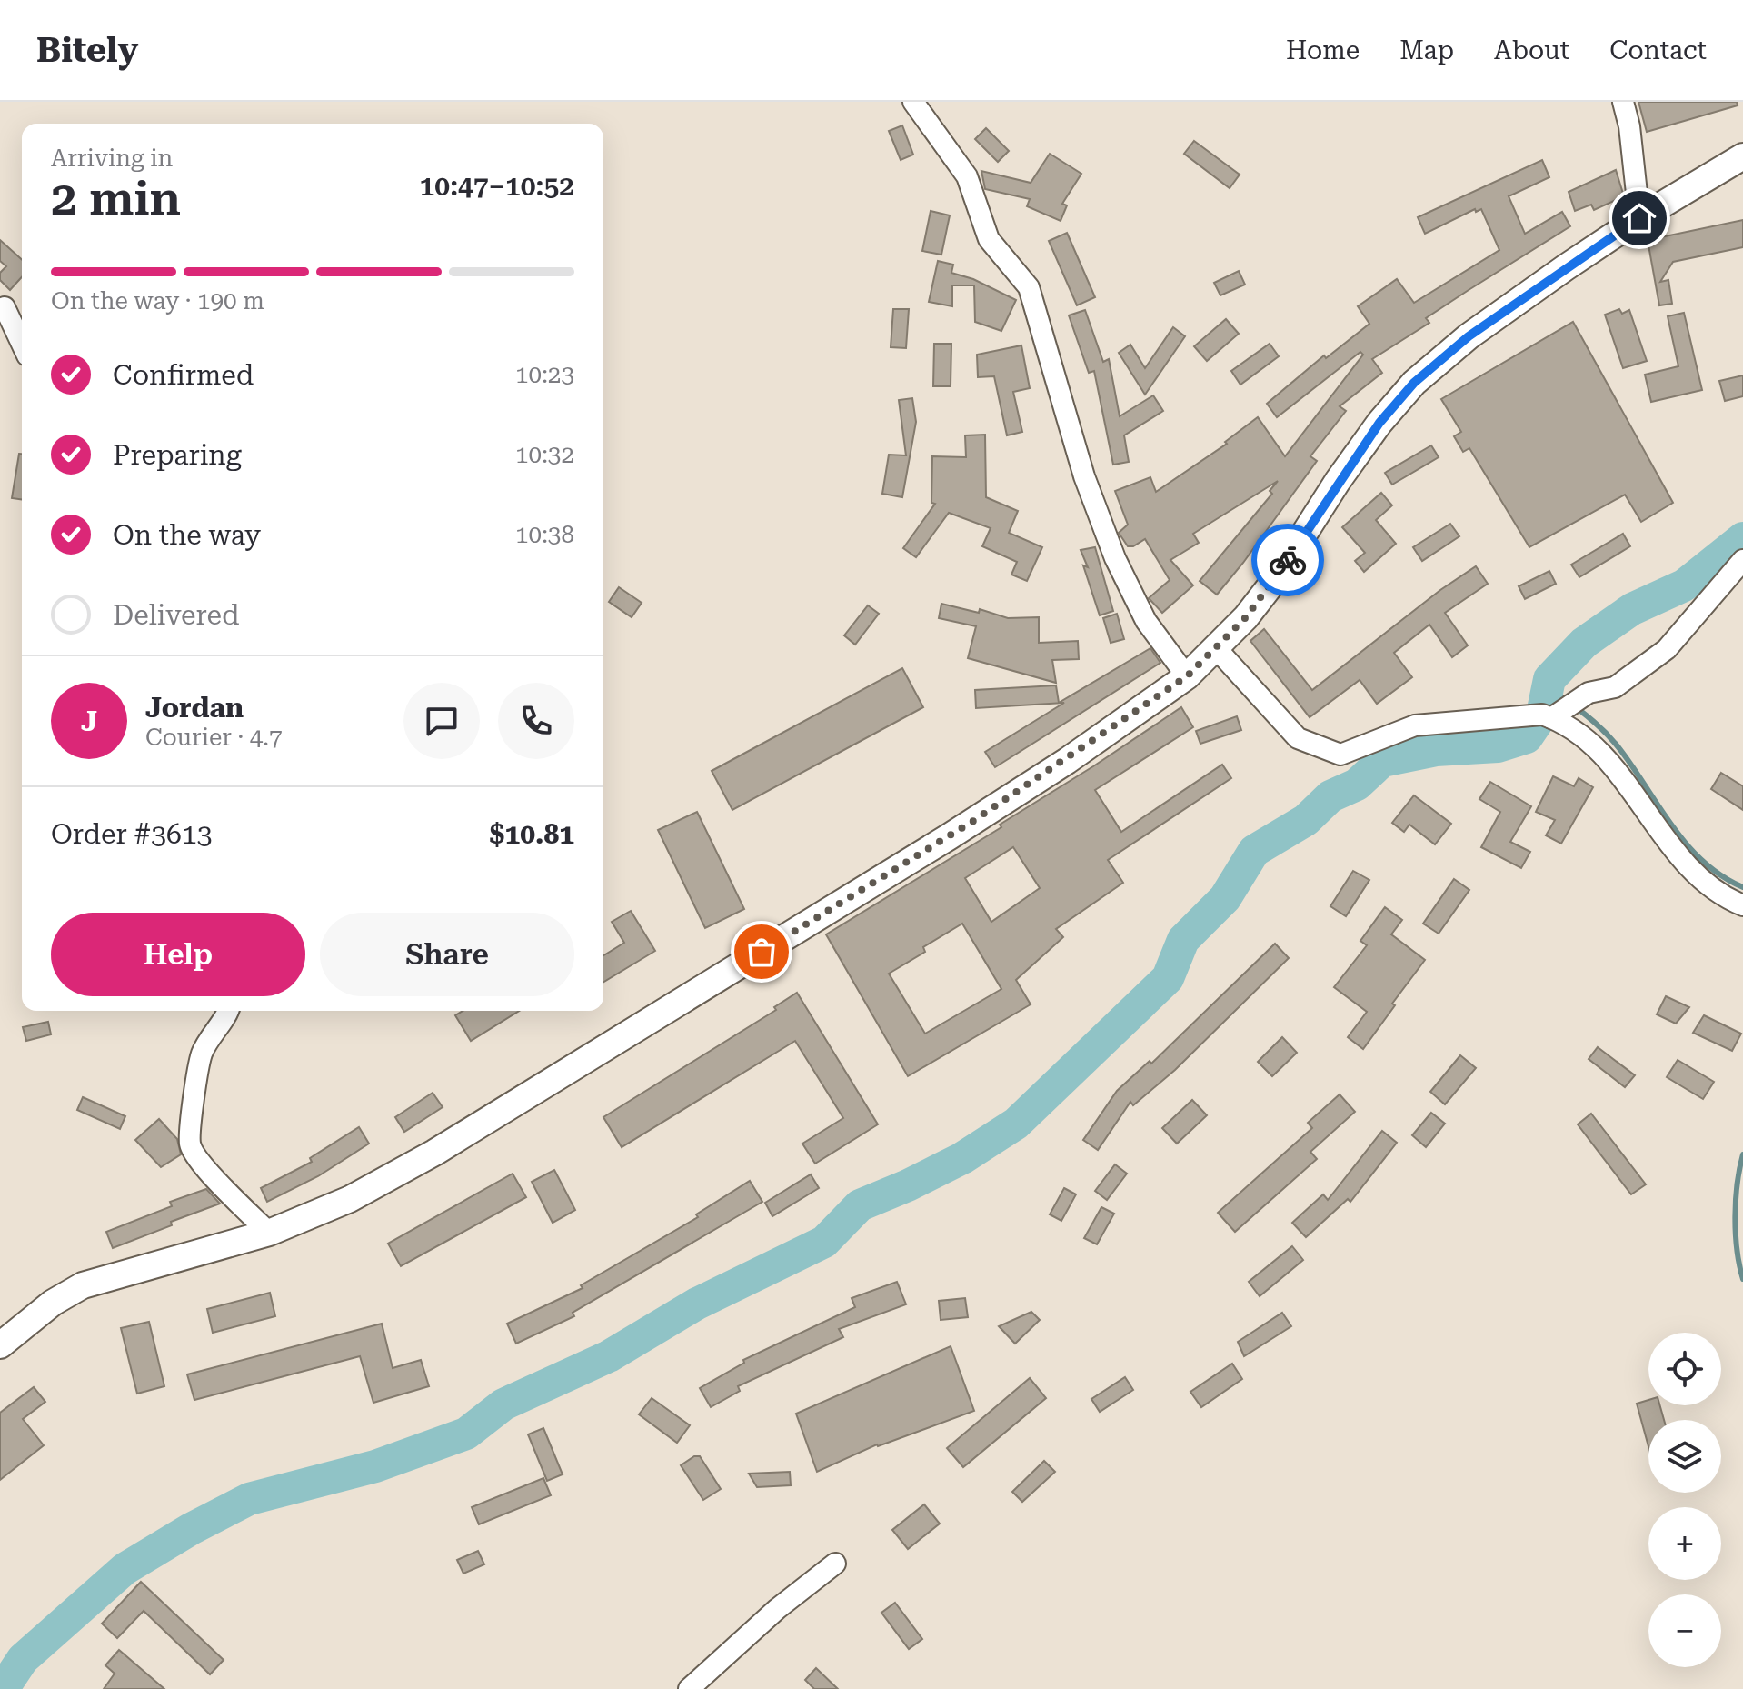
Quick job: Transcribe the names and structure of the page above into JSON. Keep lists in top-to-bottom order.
{
  "page": {
    "header": "Bitely",
    "nav": [
      "Home",
      "Map",
      "About",
      "Contact"
    ],
    "heading": ["2 min", "Arriving in", "10:47–10:52"],
    "panel": [
      "Jordan",
      "Courier · 4.7",
      "Order #3613",
      "$10.81"
    ],
    "bar": "On the way · 190 m",
    "list": [
      ["Confirmed", "10:23"],
      ["Preparing", "10:32"],
      ["On the way", "10:38"],
      "Delivered"
    ],
    "round": "J",
    "buttons": ["Help", "Share"],
    "map_buttons": ["+", "−"]
  }
}
